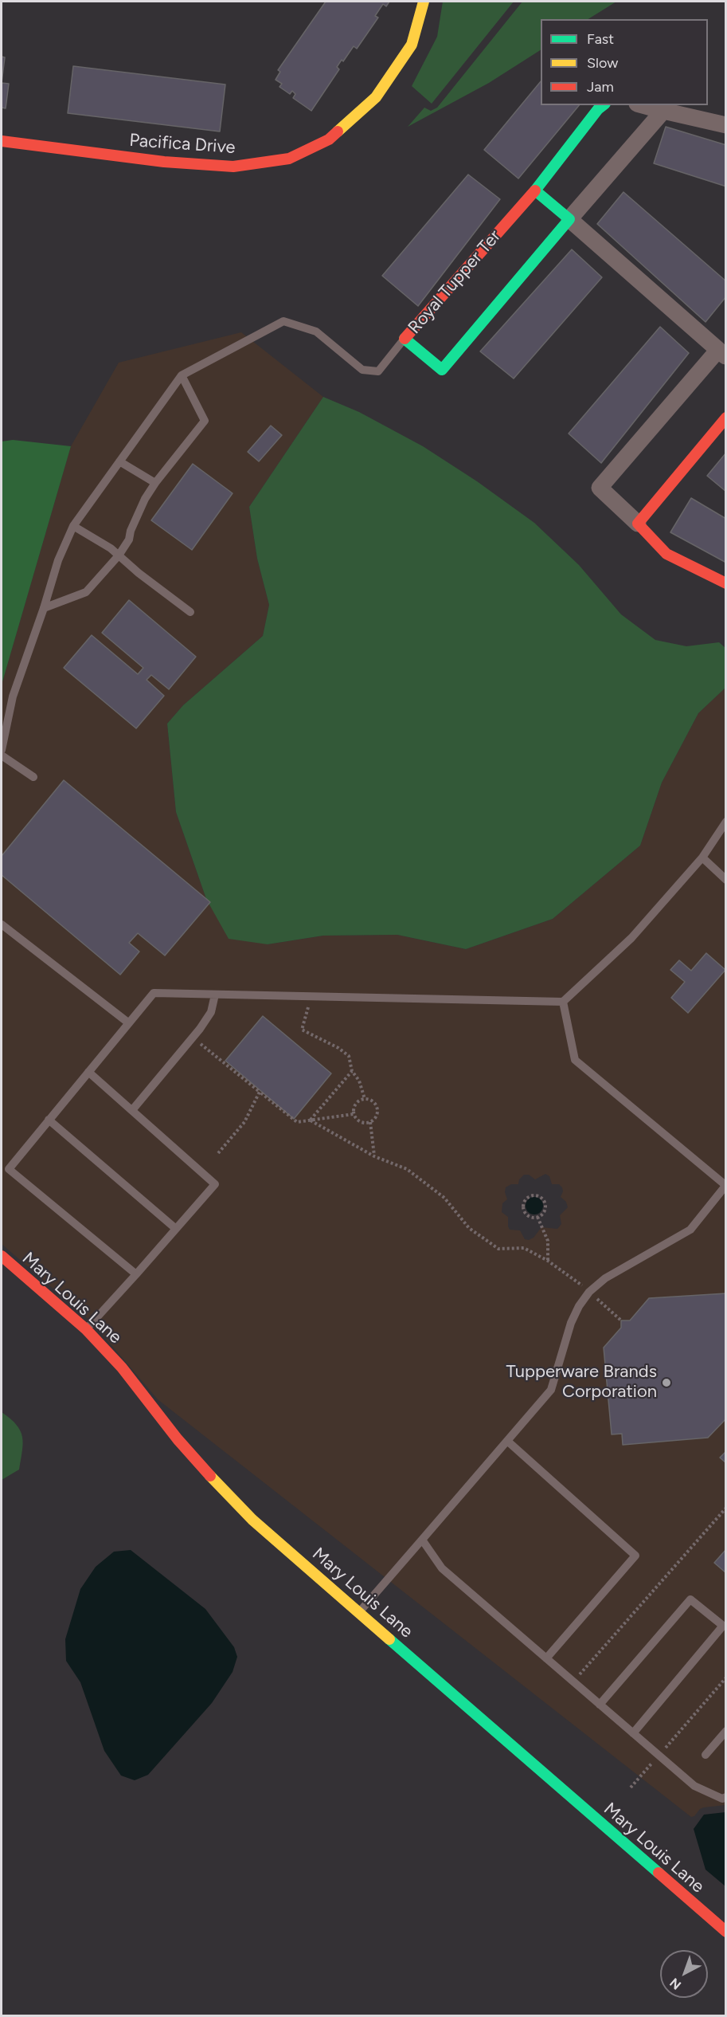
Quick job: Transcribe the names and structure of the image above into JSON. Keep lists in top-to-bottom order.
{
  "streets": {
    "street": ["Pacifica Drive", "Royal Tupper Ter", "Mary Louis Lane"]
  },
  "places": ["Tupperware Brands Corporation"],
  "legend": ["Fast", "Slow", "Jam"],
  "north": "bottom left"
}
